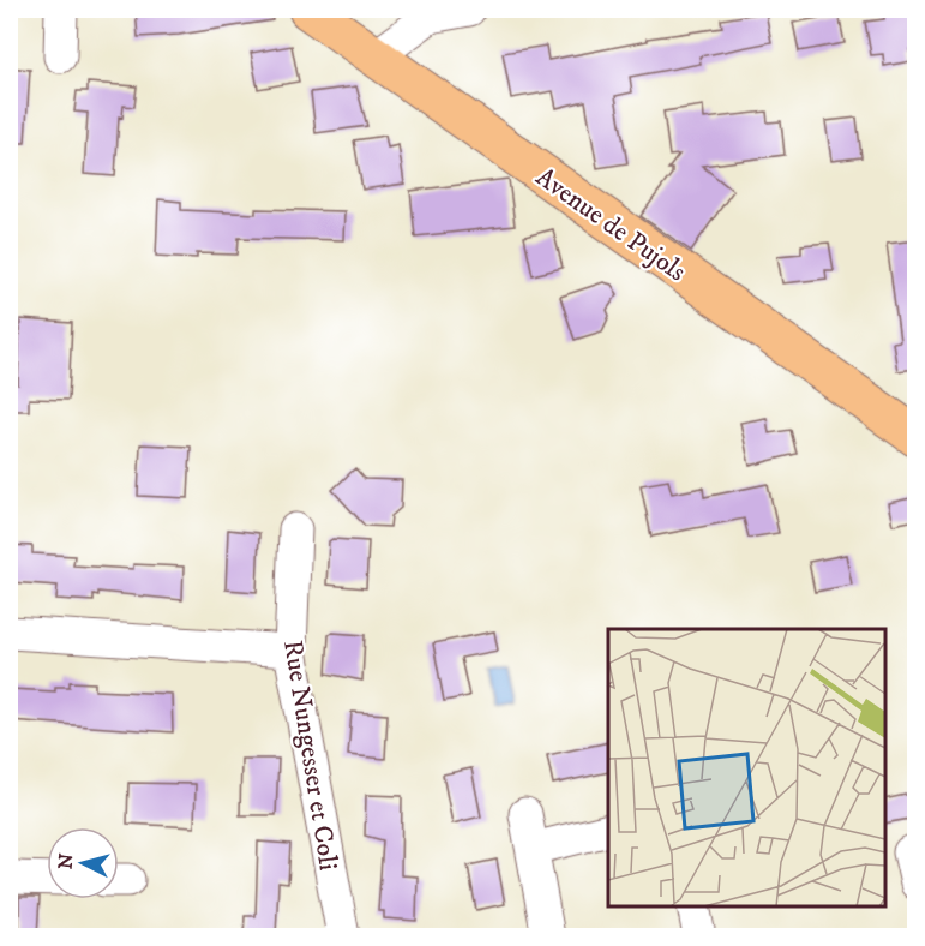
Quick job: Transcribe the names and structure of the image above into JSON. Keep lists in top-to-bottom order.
{
  "streets": {
    "main road": ["Avenue de Pujols"],
    "street": ["Rue Nungesser et Coli"]
  },
  "north": "left"
}
